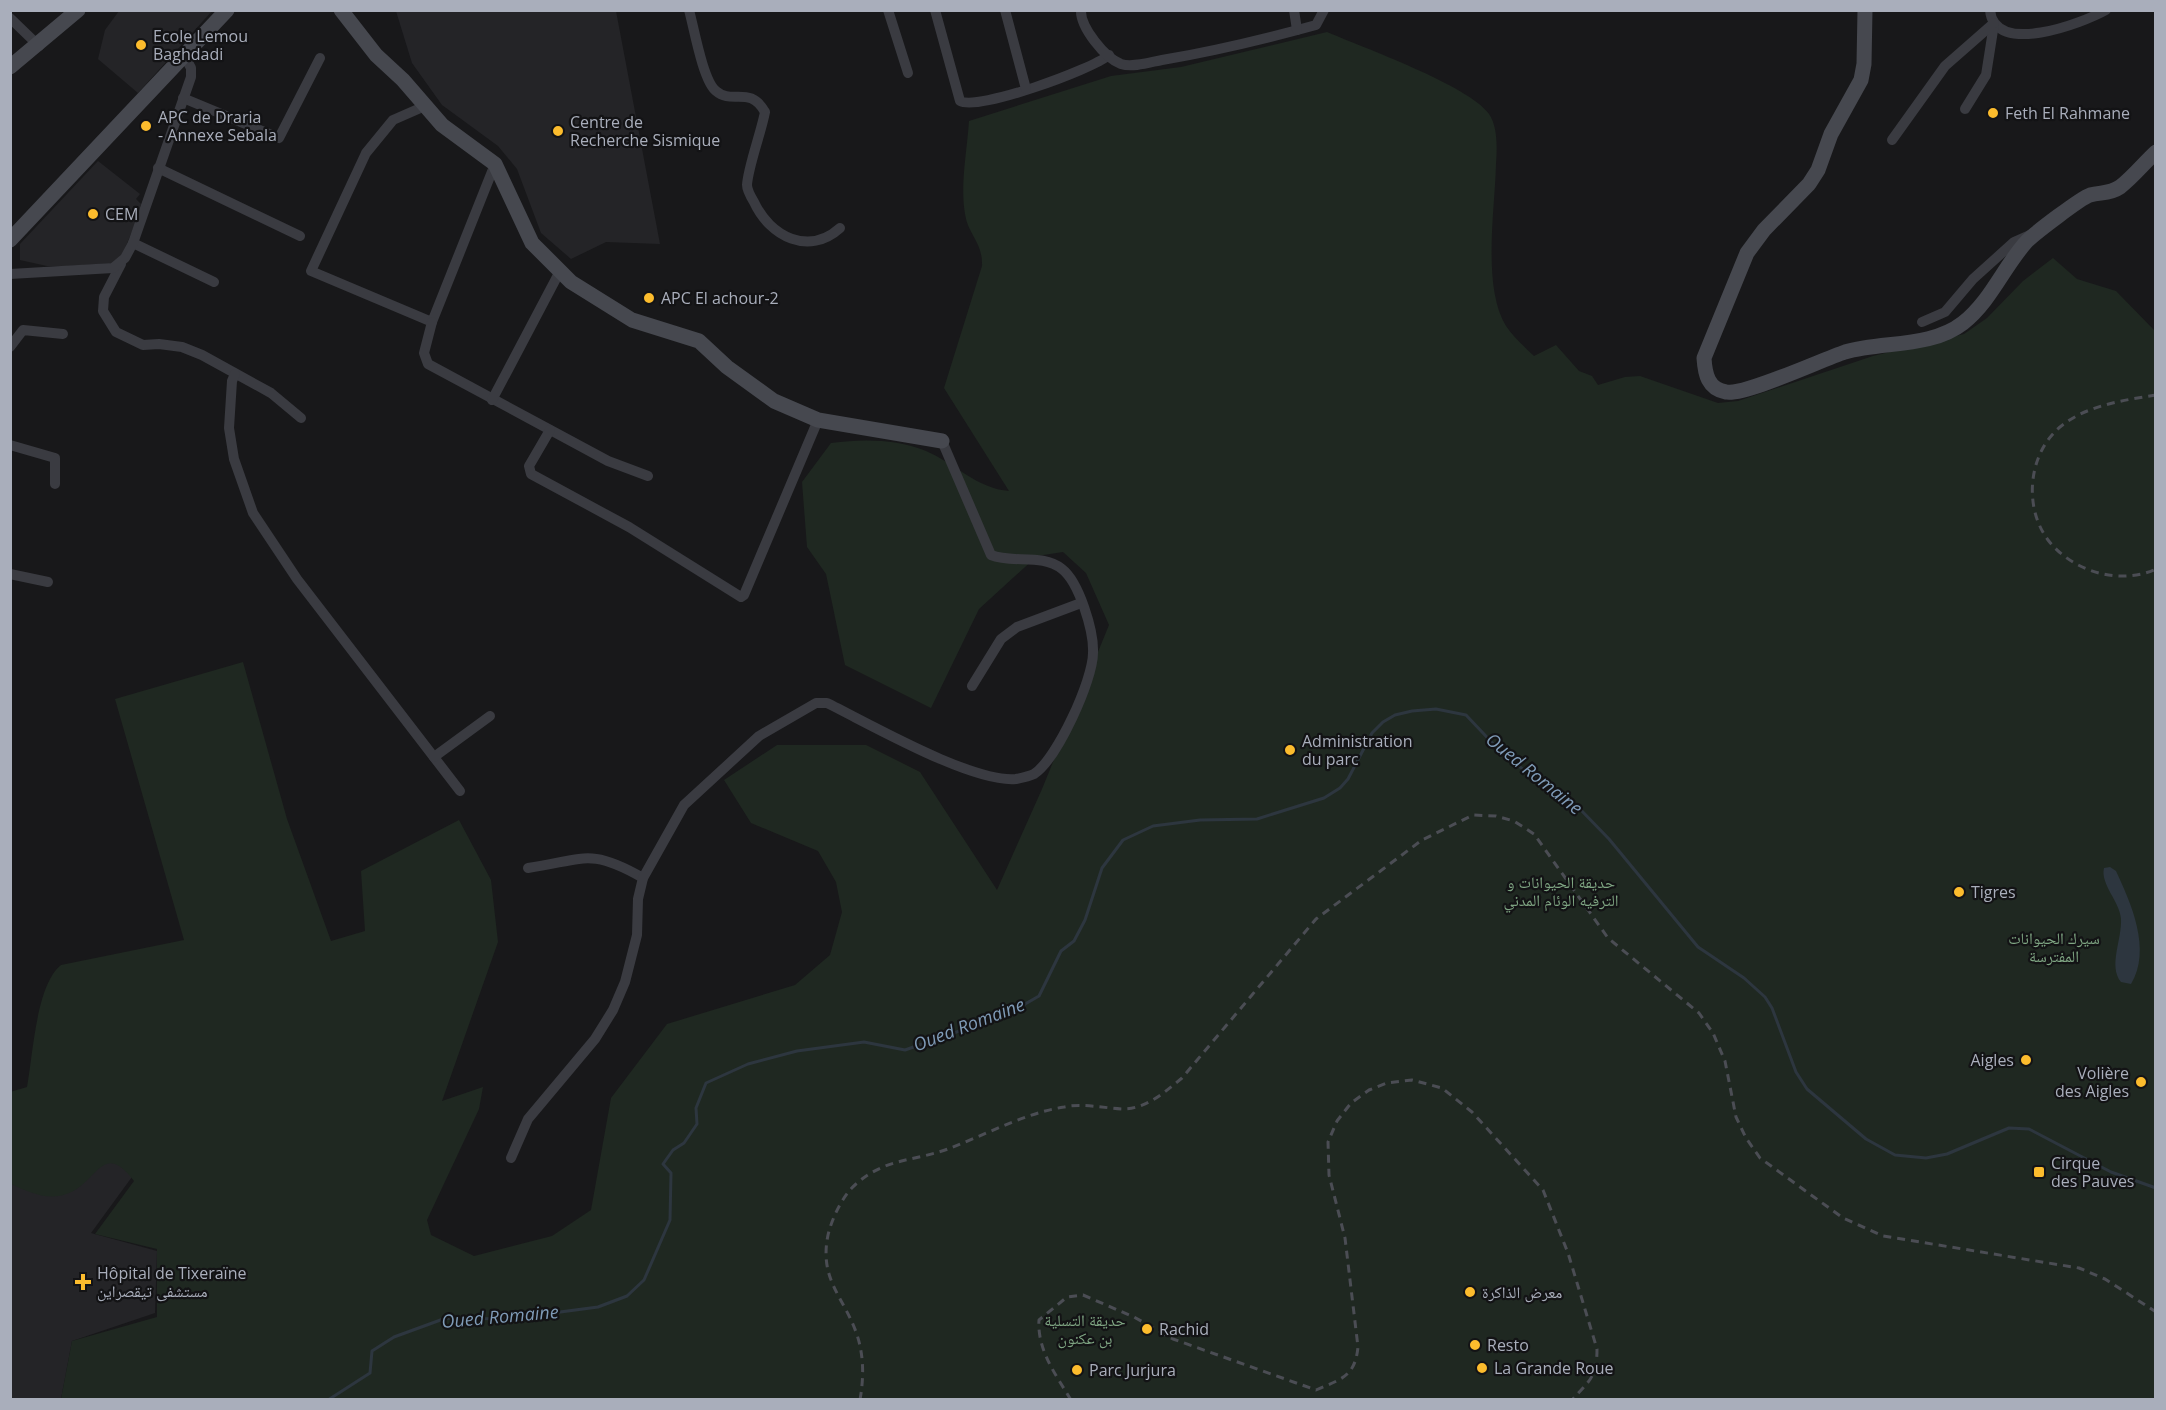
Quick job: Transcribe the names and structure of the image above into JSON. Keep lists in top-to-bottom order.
{
  "water": ["Oued Romaine"],
  "parks": ["حديقة الحيوانات و الترفيه الوئام المدني", "سيرك الحيوانات المفترسة", "حديقة التسلية بن عكنون"],
  "places": {
    "other": [
      "Ecole Lemou Baghdadi",
      "Feth El Rahmane",
      "APC de Draria - Annexe Sebala",
      "Centre de Recherche Sismique",
      "CEM",
      "APC El achour-2",
      "Administration du parc",
      "Tigres",
      "Aigles",
      "Volière des Aigles",
      "معرض الذاكرة",
      "Rachid",
      "Resto",
      "La Grande Roue",
      "Parc Jurjura"
    ],
    "transit": ["Cirque des Pauves"],
    "health": ["Hôpital de Tixeraïne مستشفى تيقصراين"]
  }
}
